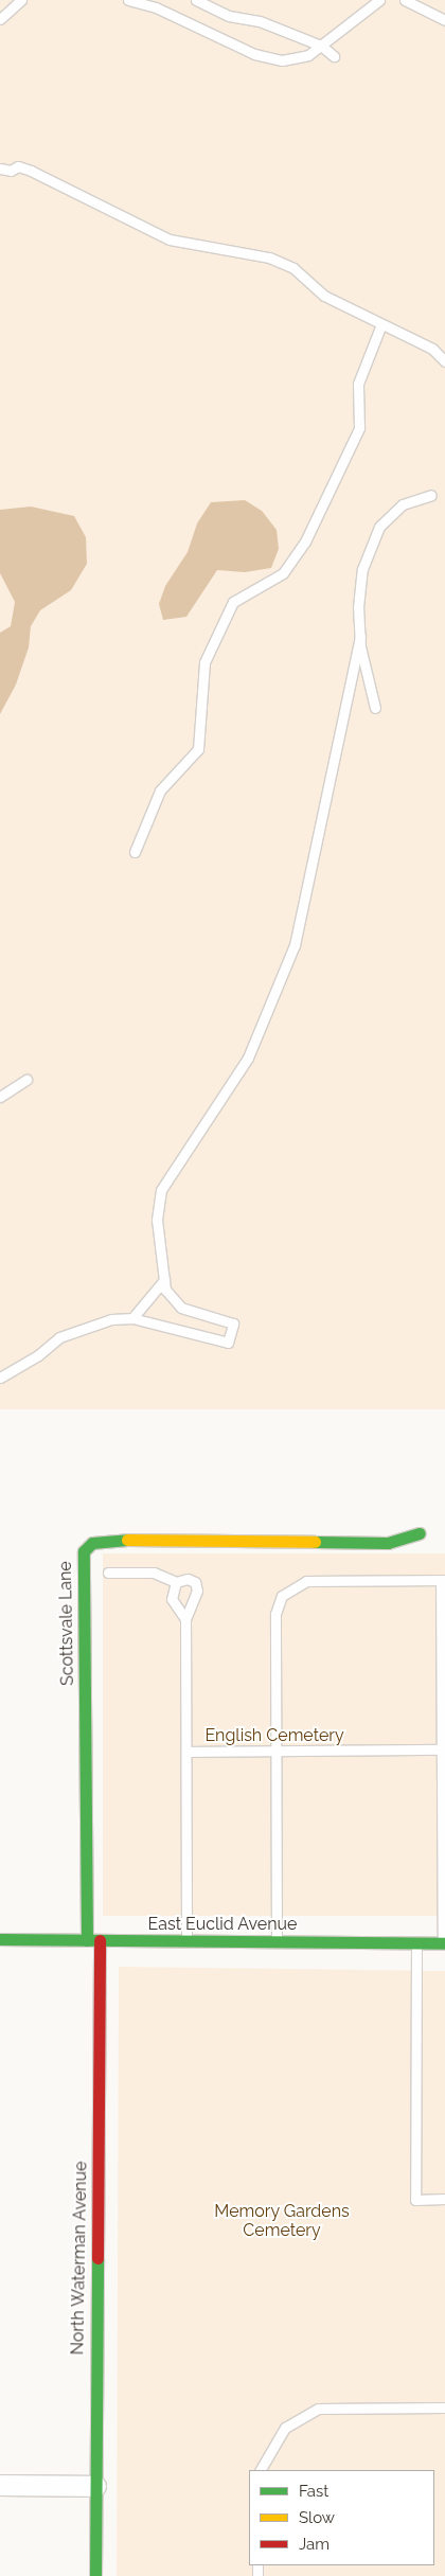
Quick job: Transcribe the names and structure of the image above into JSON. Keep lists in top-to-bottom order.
{
  "streets": {
    "street": ["Scottsvale Lane", "East Euclid Avenue", "North Waterman Avenue"]
  },
  "crossings": [
    ["Scottsvale Lane", "East Euclid Avenue"],
    ["Scottsvale Lane", "North Waterman Avenue"],
    ["East Euclid Avenue", "North Waterman Avenue"]
  ],
  "parks": ["English Cemetery", "Memory Gardens Cemetery"],
  "legend": ["Fast", "Slow", "Jam"]
}
